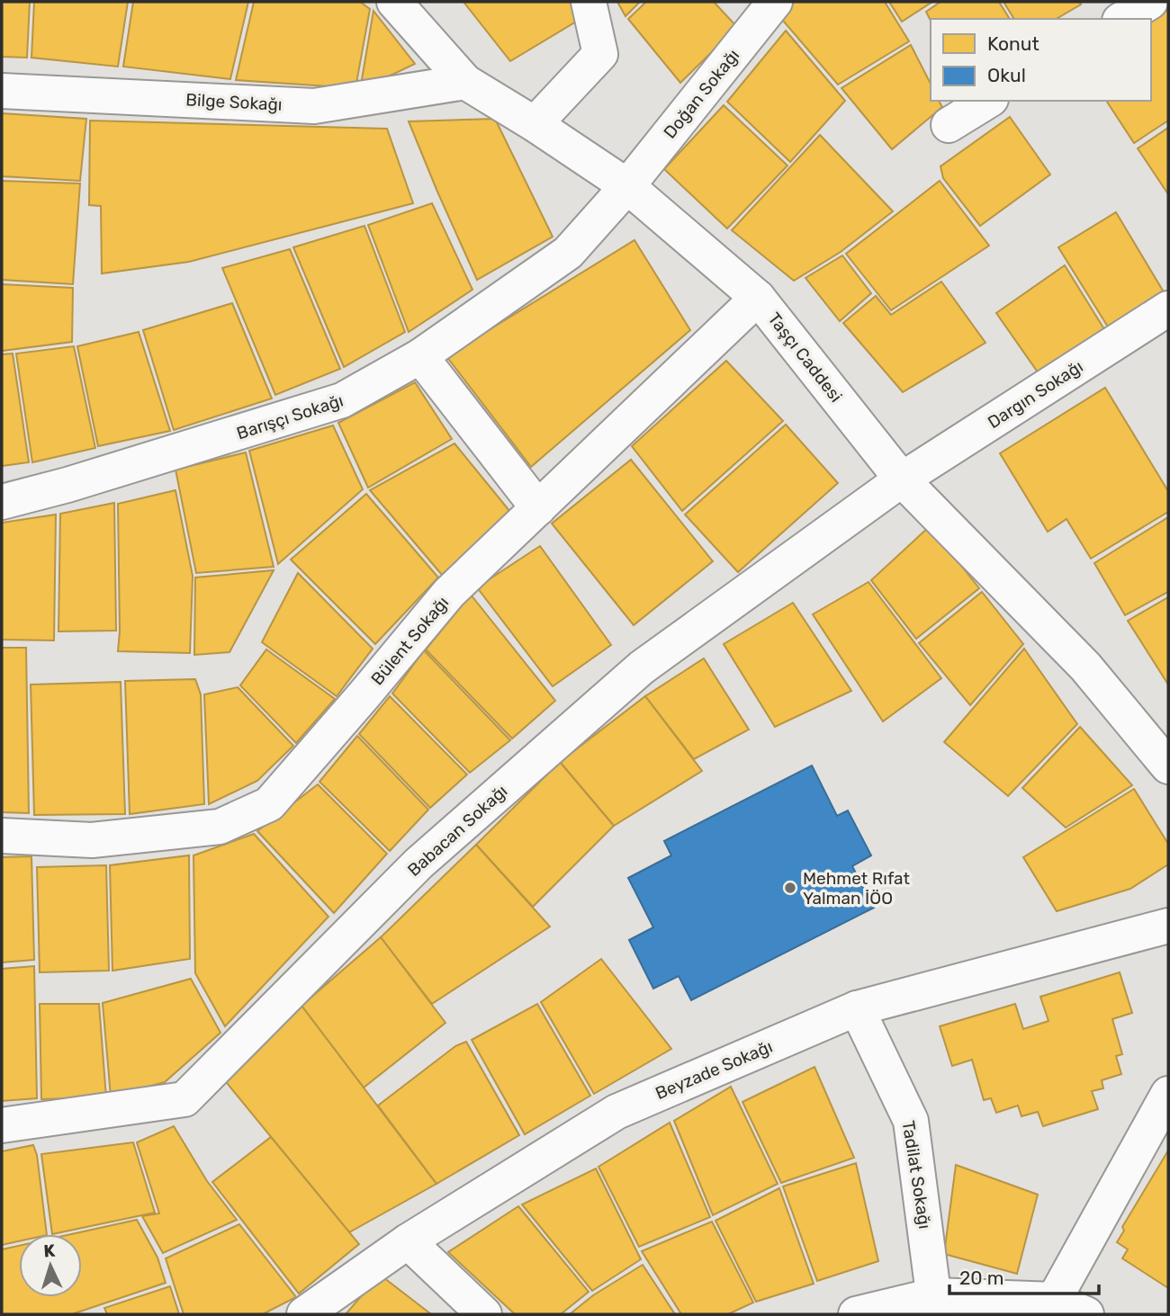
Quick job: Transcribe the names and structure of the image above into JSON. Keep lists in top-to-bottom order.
{
  "streets": {
    "street": [
      "Doğan Sokağı",
      "Bilge Sokağı",
      "Taşçı Caddesi",
      "Dargın Sokağı",
      "Barışçı Sokağı",
      "Bülent Sokağı",
      "Babacan Sokağı",
      "Beyzade Sokağı",
      "Tadilat Sokağı"
    ]
  },
  "crossings": [
    ["Doğan Sokağı", "Taşçı Caddesi"],
    ["Doğan Sokağı", "Barışçı Sokağı"],
    ["Bilge Sokağı", "Taşçı Caddesi"],
    ["Taşçı Caddesi", "Dargın Sokağı"],
    ["Taşçı Caddesi", "Barışçı Sokağı"],
    ["Taşçı Caddesi", "Bülent Sokağı"],
    ["Taşçı Caddesi", "Babacan Sokağı"],
    ["Dargın Sokağı", "Babacan Sokağı"],
    ["Beyzade Sokağı", "Tadilat Sokağı"]
  ],
  "places": ["Mehmet Rıfat Yalman İÖO"],
  "legend": ["Konut", "Okul"],
  "scale_bar": "20 m",
  "north": "top"
}
